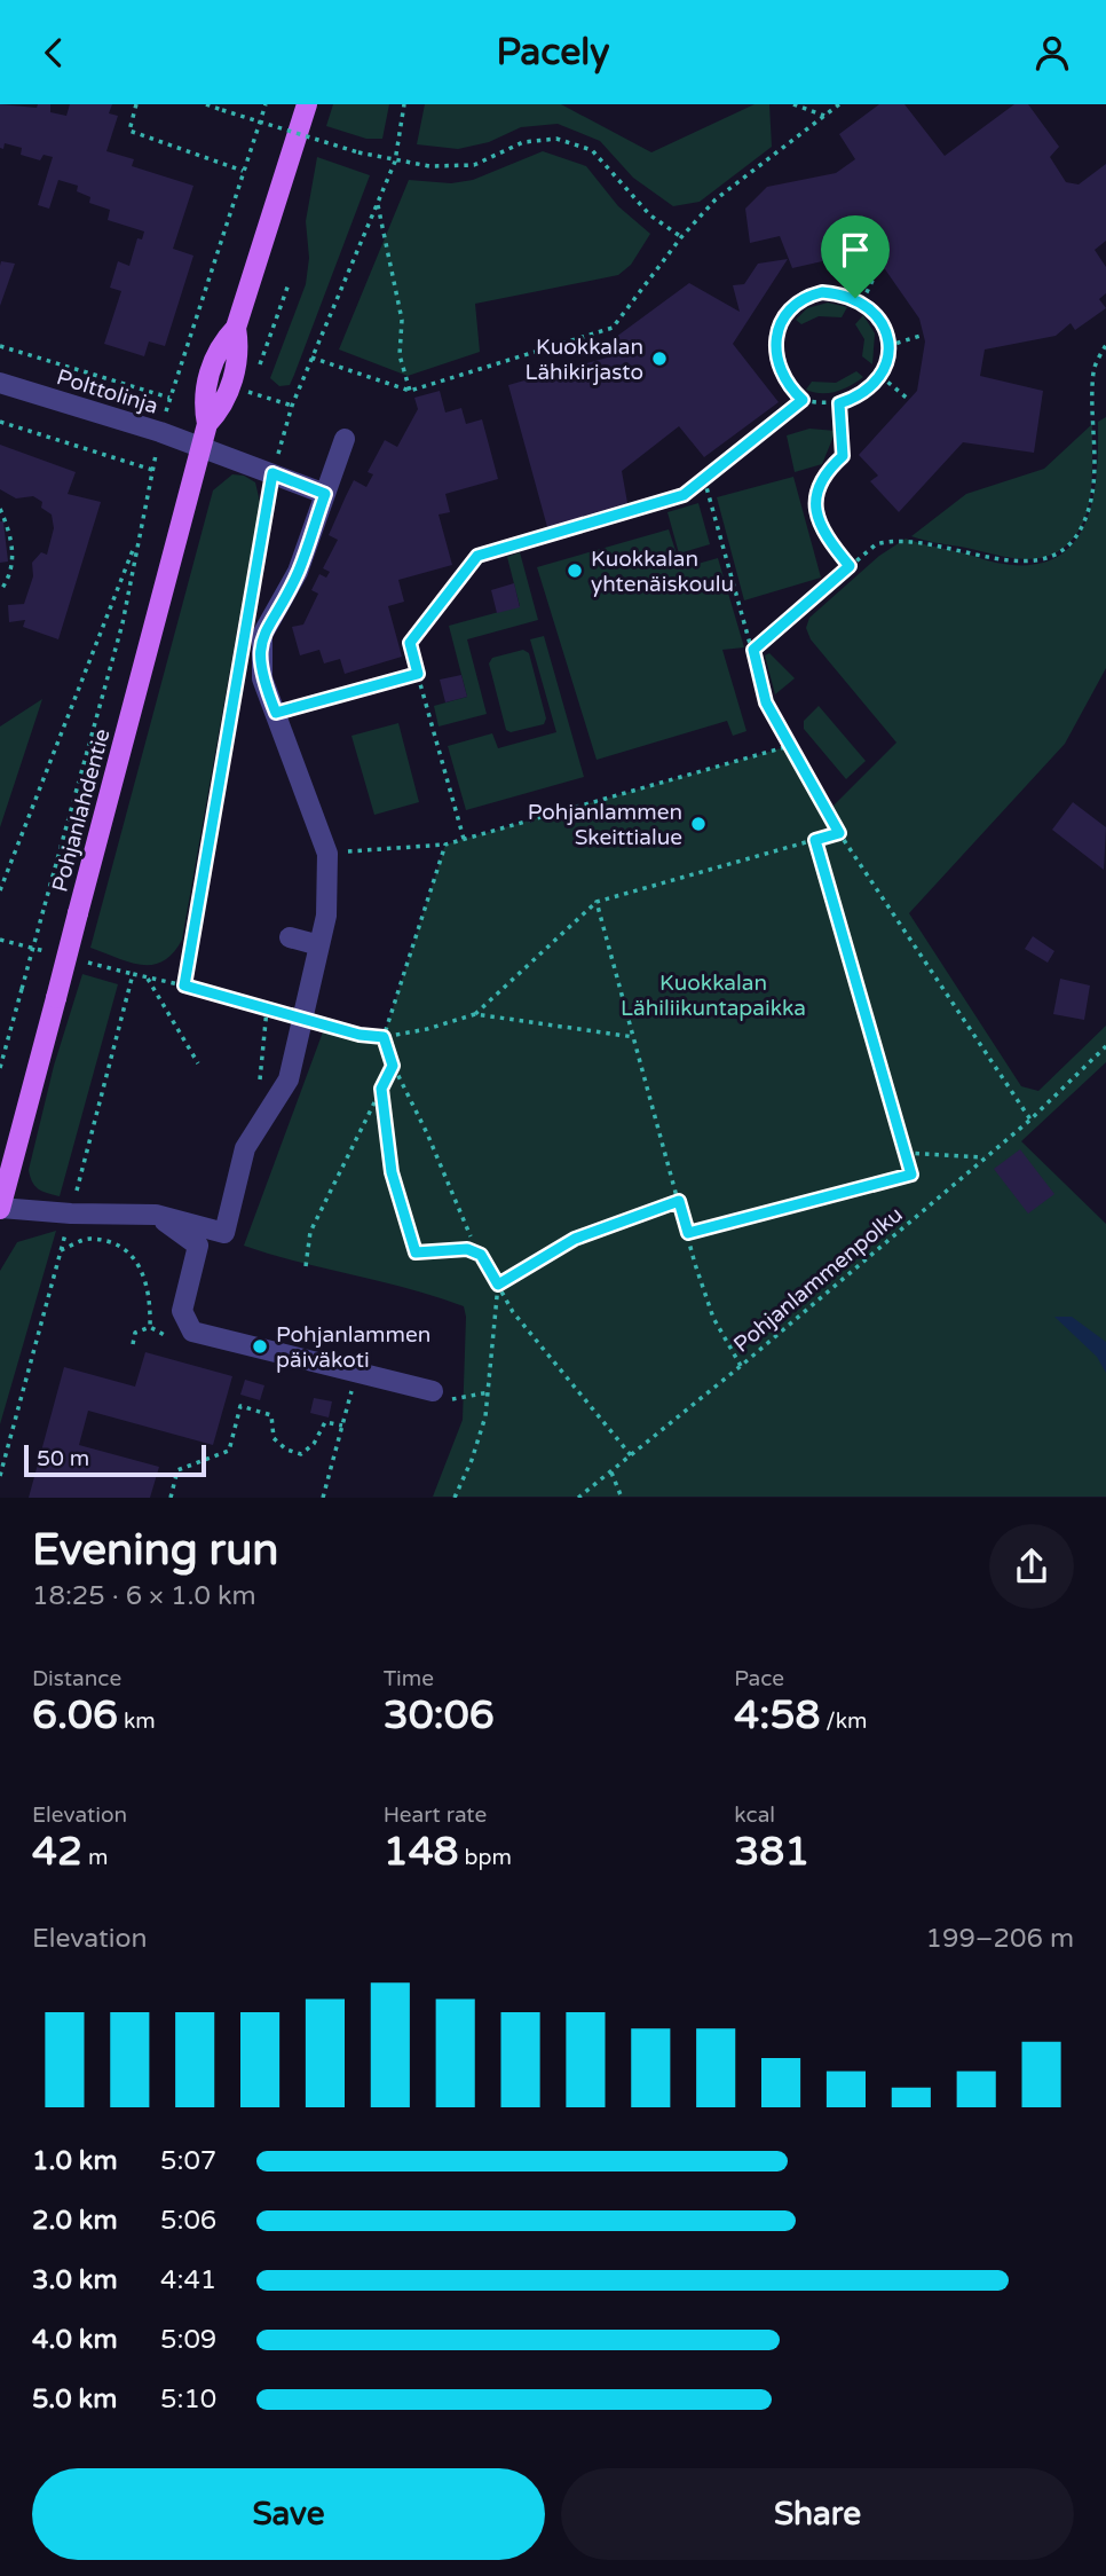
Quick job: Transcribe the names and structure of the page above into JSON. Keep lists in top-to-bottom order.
{
  "streets": {
    "main road": ["Pohjanlahdentie"],
    "street": ["Polttolinja"],
    "path": ["Pohjanlammenpolku"]
  },
  "crossings": [
    ["Polttolinja", "Pohjanlahdentie"]
  ],
  "parks": ["Kuokkalan Lähiliikuntapaikka"],
  "places": [
    "Kuokkalan Lähikirjasto",
    "Kuokkalan yhtenäiskoulu",
    "Pohjanlammen Skeittialue",
    "Pohjanlammen päiväkoti"
  ],
  "scale_bar": "50 m",
  "page": {
    "header": "Pacely",
    "scale": "50 m",
    "heading": ["Evening run", "18:25 · 6 × 1.0 km"],
    "stats": [
      ["Distance", "6.06 km"],
      ["Time", "30:06"],
      ["Pace", "4:58 /km"],
      ["Elevation", "42 m"],
      ["Heart rate", "148 bpm"],
      ["kcal", "381"]
    ],
    "chart": ["Elevation", "199–206 m"],
    "list": [
      {
        "name": "1.0 km",
        "note": "5:07"
      },
      {
        "name": "2.0 km",
        "note": "5:06"
      },
      {
        "name": "3.0 km",
        "note": "4:41"
      },
      {
        "name": "4.0 km",
        "note": "5:09"
      },
      {
        "name": "5.0 km",
        "note": "5:10"
      }
    ],
    "buttons": ["Save", "Share"]
  }
}
